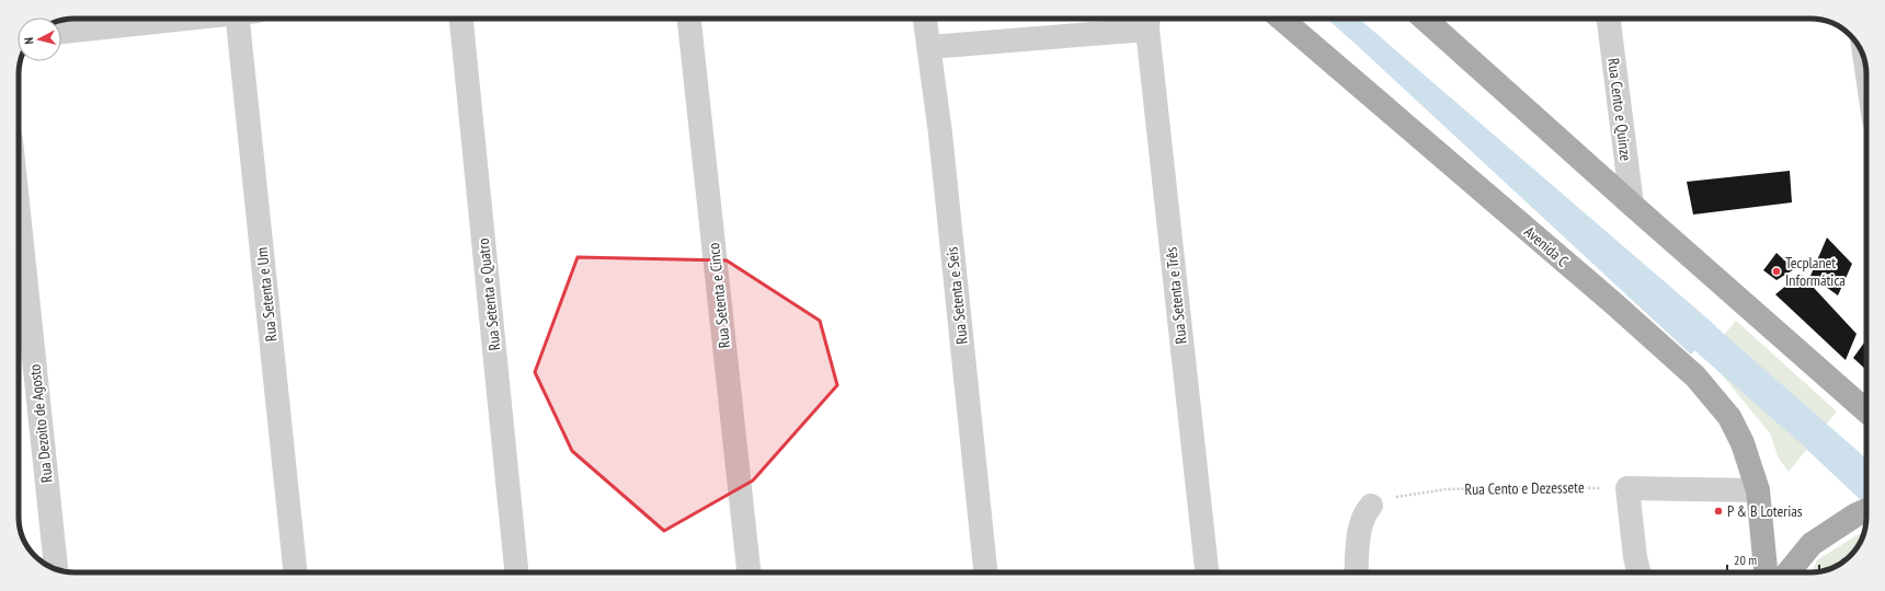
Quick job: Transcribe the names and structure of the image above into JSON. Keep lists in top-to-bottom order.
{
  "streets": {
    "main road": ["Avenida C"],
    "street": [
      "Rua Cento e Quinze",
      "Rua Setenta e Um",
      "Rua Setenta e Quatro",
      "Rua Setenta e Cinco",
      "Rua Setenta e Seis",
      "Rua Setenta e Três",
      "Rua Dezoito de Agosto"
    ],
    "path": ["Rua Cento e Dezessete"]
  },
  "places": ["Tecplanet Informática", "P & B Loterias"],
  "scale_bar": "20 m",
  "north": "left"
}
